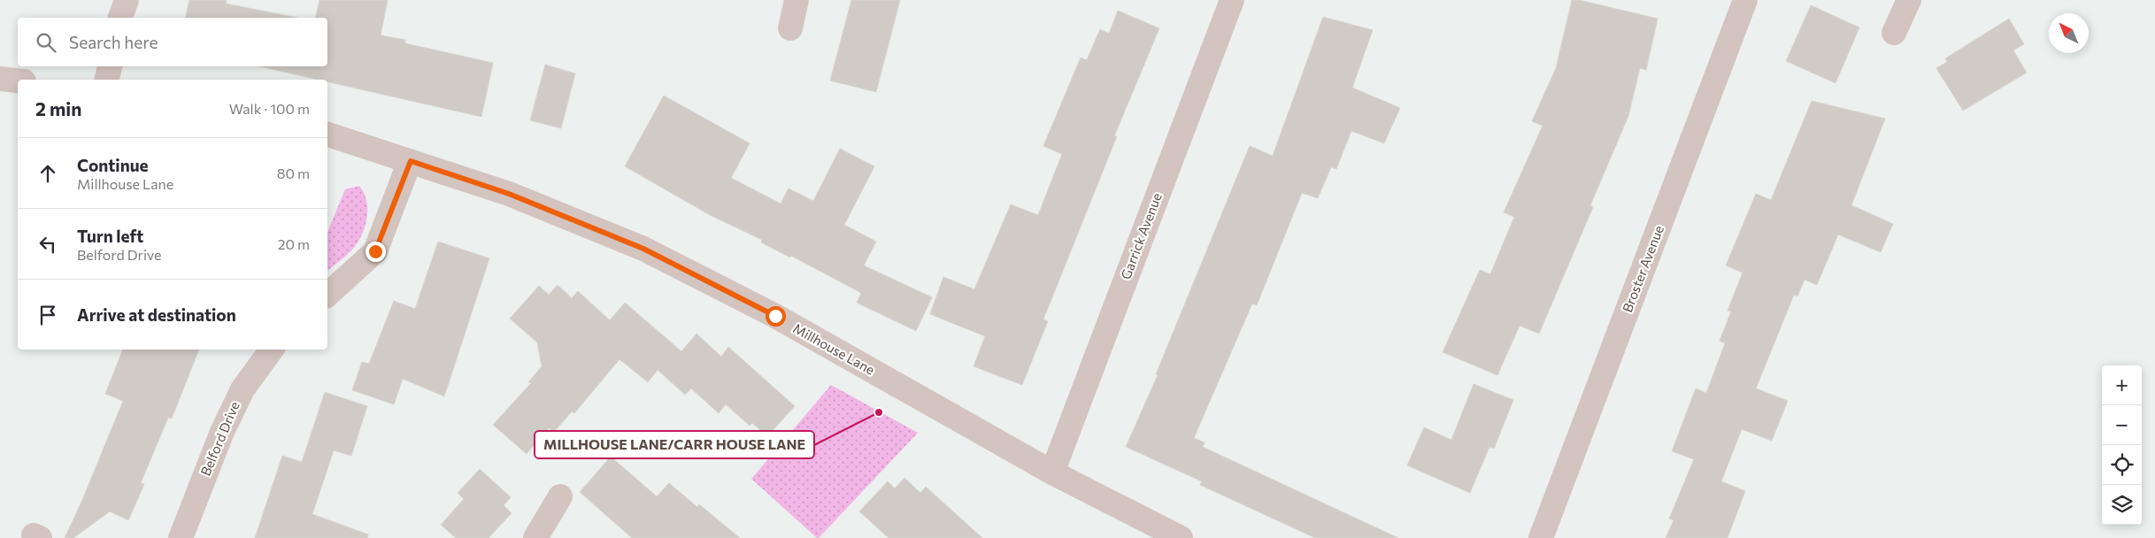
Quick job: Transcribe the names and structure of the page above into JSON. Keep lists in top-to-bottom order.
{
  "streets": {
    "street": [
      "Garrick Avenue",
      "Broster Avenue",
      "Millhouse Lane",
      "Belford Drive"
    ]
  },
  "crossings": [
    ["Garrick Avenue", "Millhouse Lane"]
  ],
  "places": ["MILLHOUSE LANE/CARR HOUSE LANE"],
  "north": "top left",
  "page": {
    "search": "Search here",
    "heading": ["2 min", "Walk · 100 m"],
    "list": [
      ["Continue", "Millhouse Lane", "80 m"],
      ["Turn left", "Belford Drive", "20 m"],
      "Arrive at destination"
    ],
    "map_buttons": ["+", "−"]
  }
}
